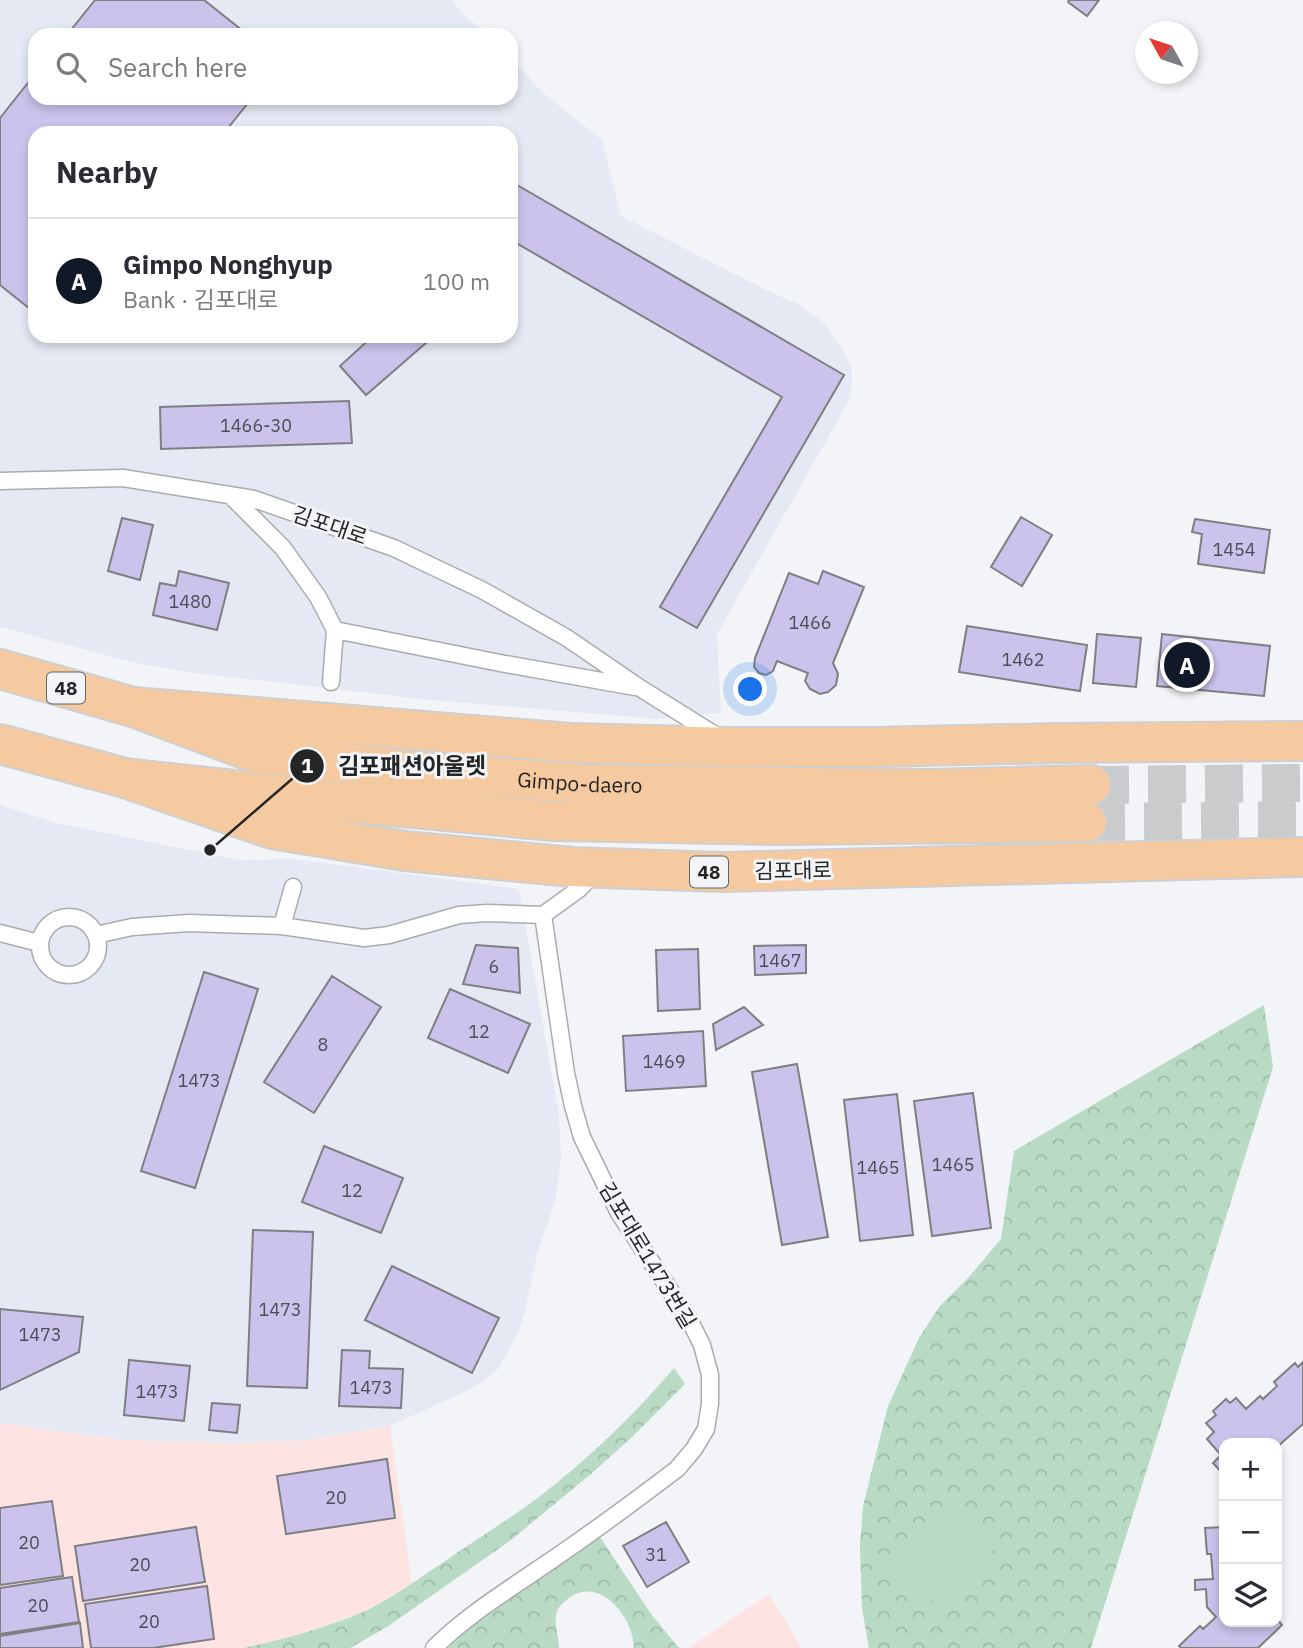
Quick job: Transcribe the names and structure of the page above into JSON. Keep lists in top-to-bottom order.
{
  "streets": {
    "main road": ["김포대로", "48", "Gimpo-daero"],
    "lane": ["김포대로1473번길"]
  },
  "crossings": [
    ["김포대로", "48"],
    ["김포대로", "Gimpo-daero"],
    ["48", "Gimpo-daero"]
  ],
  "places": ["김포패션아울렛"],
  "house_numbers": [
    "1466-30",
    "1454",
    "1480",
    "1466",
    "1462",
    "1467",
    "6",
    "12",
    "8",
    "1469",
    "1473",
    "1465",
    "1465",
    "12",
    "1473",
    "1473",
    "1473",
    "1473",
    "20",
    "20",
    "31",
    "20",
    "20",
    "20"
  ],
  "north": "top left",
  "page": {
    "search": "Search here",
    "heading": "Nearby",
    "list": [
      {
        "mark": "A",
        "name": "Gimpo Nonghyup",
        "note": "Bank · 김포대로",
        "value": "100 m"
      }
    ],
    "pins": "A",
    "map_buttons": ["+", "−"]
  }
}
